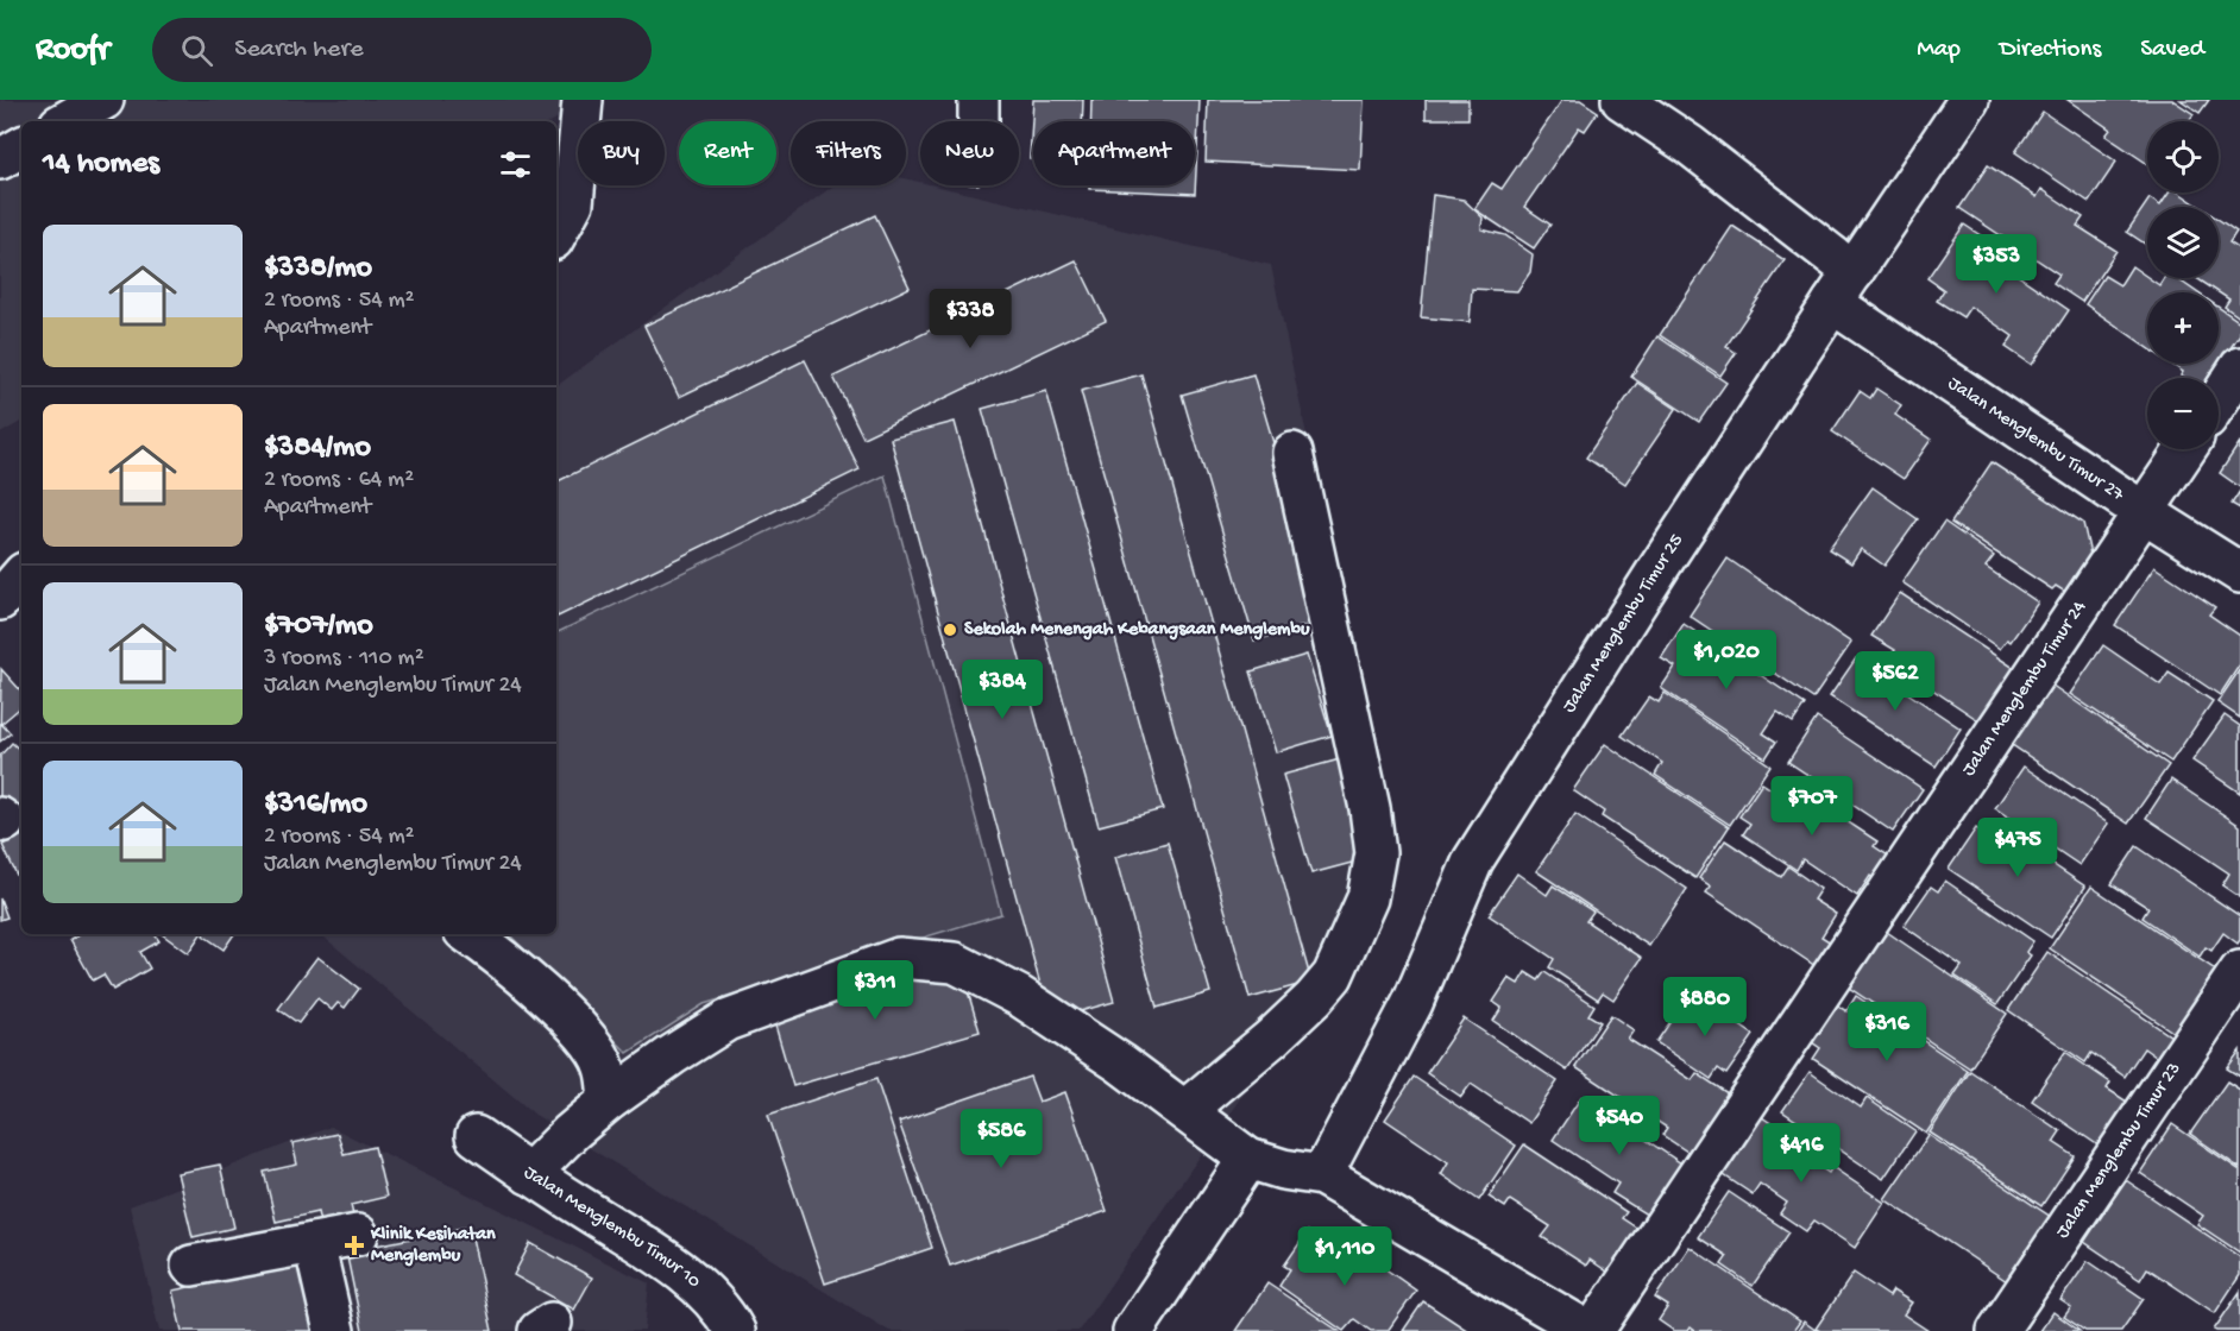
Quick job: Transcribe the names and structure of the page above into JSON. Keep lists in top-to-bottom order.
{
  "streets": {
    "street": [
      "Jalan Menglembu Timur 27",
      "Jalan Menglembu Timur 25",
      "Jalan Menglembu Timur 24",
      "Jalan Menglembu Timur 23",
      "Jalan Menglembu Timur 10"
    ]
  },
  "crossings": [
    ["Jalan Menglembu Timur 27", "Jalan Menglembu Timur 25"],
    ["Jalan Menglembu Timur 27", "Jalan Menglembu Timur 24"]
  ],
  "places": {
    "other": ["Sekolah Menengah Kebangsaan Menglembu"],
    "health": ["Klinik Kesihatan Menglembu"]
  },
  "page": {
    "header": "Roofr",
    "search": "Search here",
    "nav": ["Map", "Directions", "Saved"],
    "map_buttons": ["+", "−"],
    "chip": [
      "Buy",
      "Rent",
      "Filters",
      "New",
      "Apartment"
    ],
    "heading": "14 homes",
    "list": [
      {
        "name": "$338/mo",
        "note": "2 rooms · 54 m² · Apartment"
      },
      {
        "name": "$384/mo",
        "note": "2 rooms · 64 m² · Apartment"
      },
      {
        "name": "$707/mo",
        "note": "3 rooms · 110 m² · Jalan Menglembu Timur 24"
      },
      {
        "name": "$316/mo",
        "note": "2 rooms · 54 m² · Jalan Menglembu Timur 24"
      }
    ],
    "price": [
      "$353",
      "$338",
      "$1,020",
      "$562",
      "$384",
      "$707",
      "$475",
      "$311",
      "$880",
      "$316",
      "$540",
      "$586",
      "$416",
      "$1,110"
    ]
  }
}
